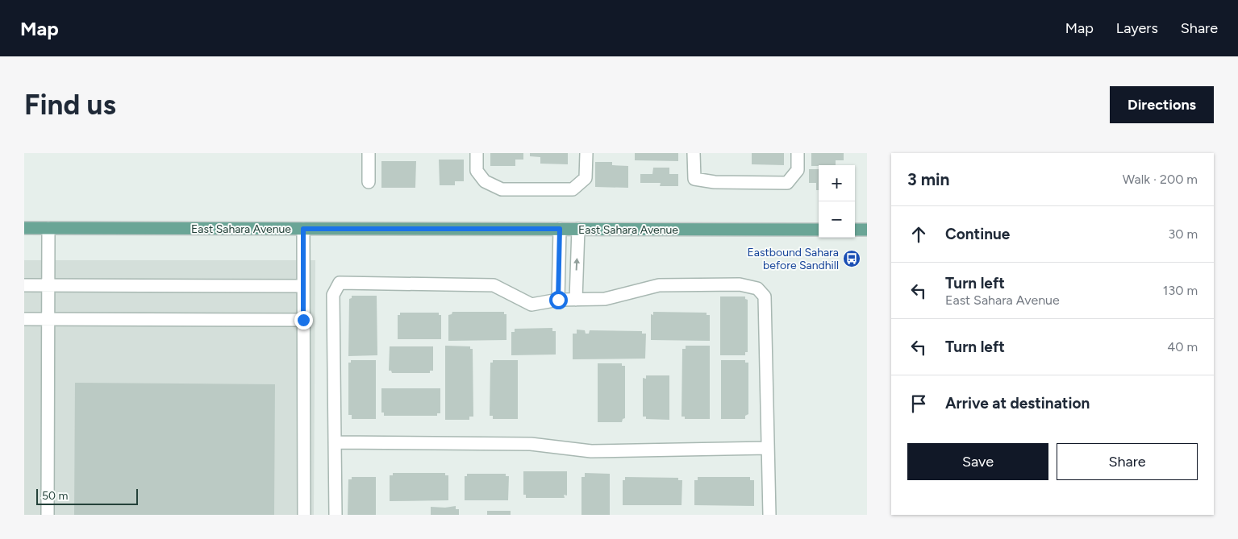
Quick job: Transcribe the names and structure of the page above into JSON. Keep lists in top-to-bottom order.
{
  "streets": {
    "main road": ["East Sahara Avenue"]
  },
  "places": {
    "bus stop": ["Eastbound Sahara before Sandhill"]
  },
  "scale_bar": "50 m",
  "page": {
    "header": "Map",
    "nav": ["Map", "Layers", "Share"],
    "buttons": [
      "Directions",
      ["Save", "Share"]
    ],
    "title": "Find us",
    "heading": ["3 min", "Walk · 200 m"],
    "map_buttons": ["+", "−"],
    "list": [
      ["Continue", "30 m"],
      ["Turn left", "East Sahara Avenue", "130 m"],
      ["Turn left", "40 m"],
      "Arrive at destination"
    ],
    "scale": "50 m"
  }
}
